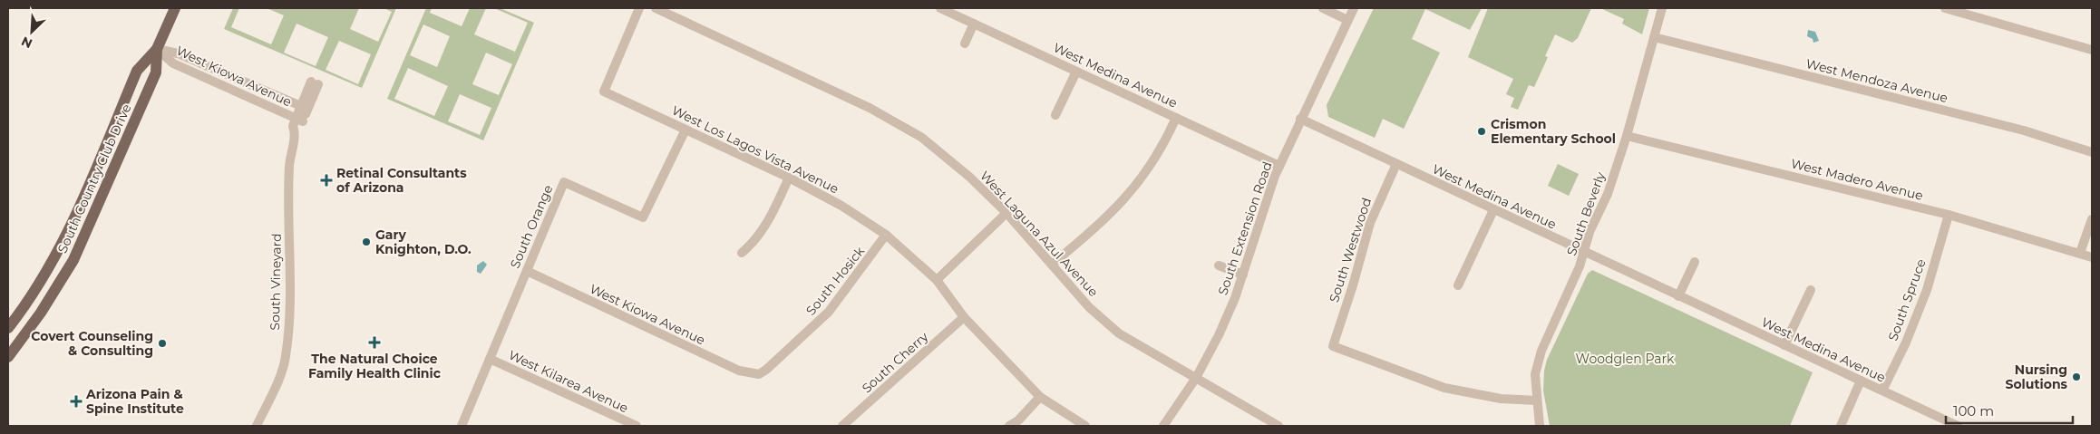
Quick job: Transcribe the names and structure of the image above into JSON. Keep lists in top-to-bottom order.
{
  "streets": {
    "main road": ["South Country Club Drive"],
    "street": [
      "West Medina Avenue",
      "West Kiowa Avenue",
      "West Mendoza Avenue",
      "West Los Lagos Vista Avenue",
      "West Madero Avenue",
      "South Beverly",
      "South Orange",
      "South Extension Road",
      "West Laguna Azul Avenue",
      "South Westwood",
      "South Hosick",
      "South Vineyard",
      "South Spruce",
      "South Cherry",
      "West Kilarea Avenue"
    ]
  },
  "crossings": [
    ["West Medina Avenue", "South Beverly"],
    ["West Medina Avenue", "South Extension Road"],
    ["West Medina Avenue", "South Westwood"],
    ["West Medina Avenue", "South Spruce"],
    ["West Kiowa Avenue", "South Country Club Drive"],
    ["West Kiowa Avenue", "South Orange"],
    ["West Kiowa Avenue", "South Hosick"],
    ["West Kiowa Avenue", "South Vineyard"],
    ["West Mendoza Avenue", "South Beverly"],
    ["West Los Lagos Vista Avenue", "South Orange"],
    ["West Los Lagos Vista Avenue", "South Hosick"],
    ["West Los Lagos Vista Avenue", "South Cherry"],
    ["West Madero Avenue", "South Beverly"],
    ["West Madero Avenue", "South Spruce"],
    ["South Beverly", "South Westwood"],
    ["South Orange", "West Kilarea Avenue"],
    ["South Extension Road", "West Laguna Azul Avenue"]
  ],
  "parks": ["Woodglen Park"],
  "places": {
    "other": [
      "Crismon Elementary School",
      "Gary Knighton, D.O.",
      "Covert Counseling & Consulting",
      "Nursing Solutions"
    ],
    "health": ["Retinal Consultants of Arizona", "The Natural Choice Family Health Clinic", "Arizona Pain & Spine Institute"]
  },
  "scale_bar": "100 m",
  "north": "bottom left"
}
